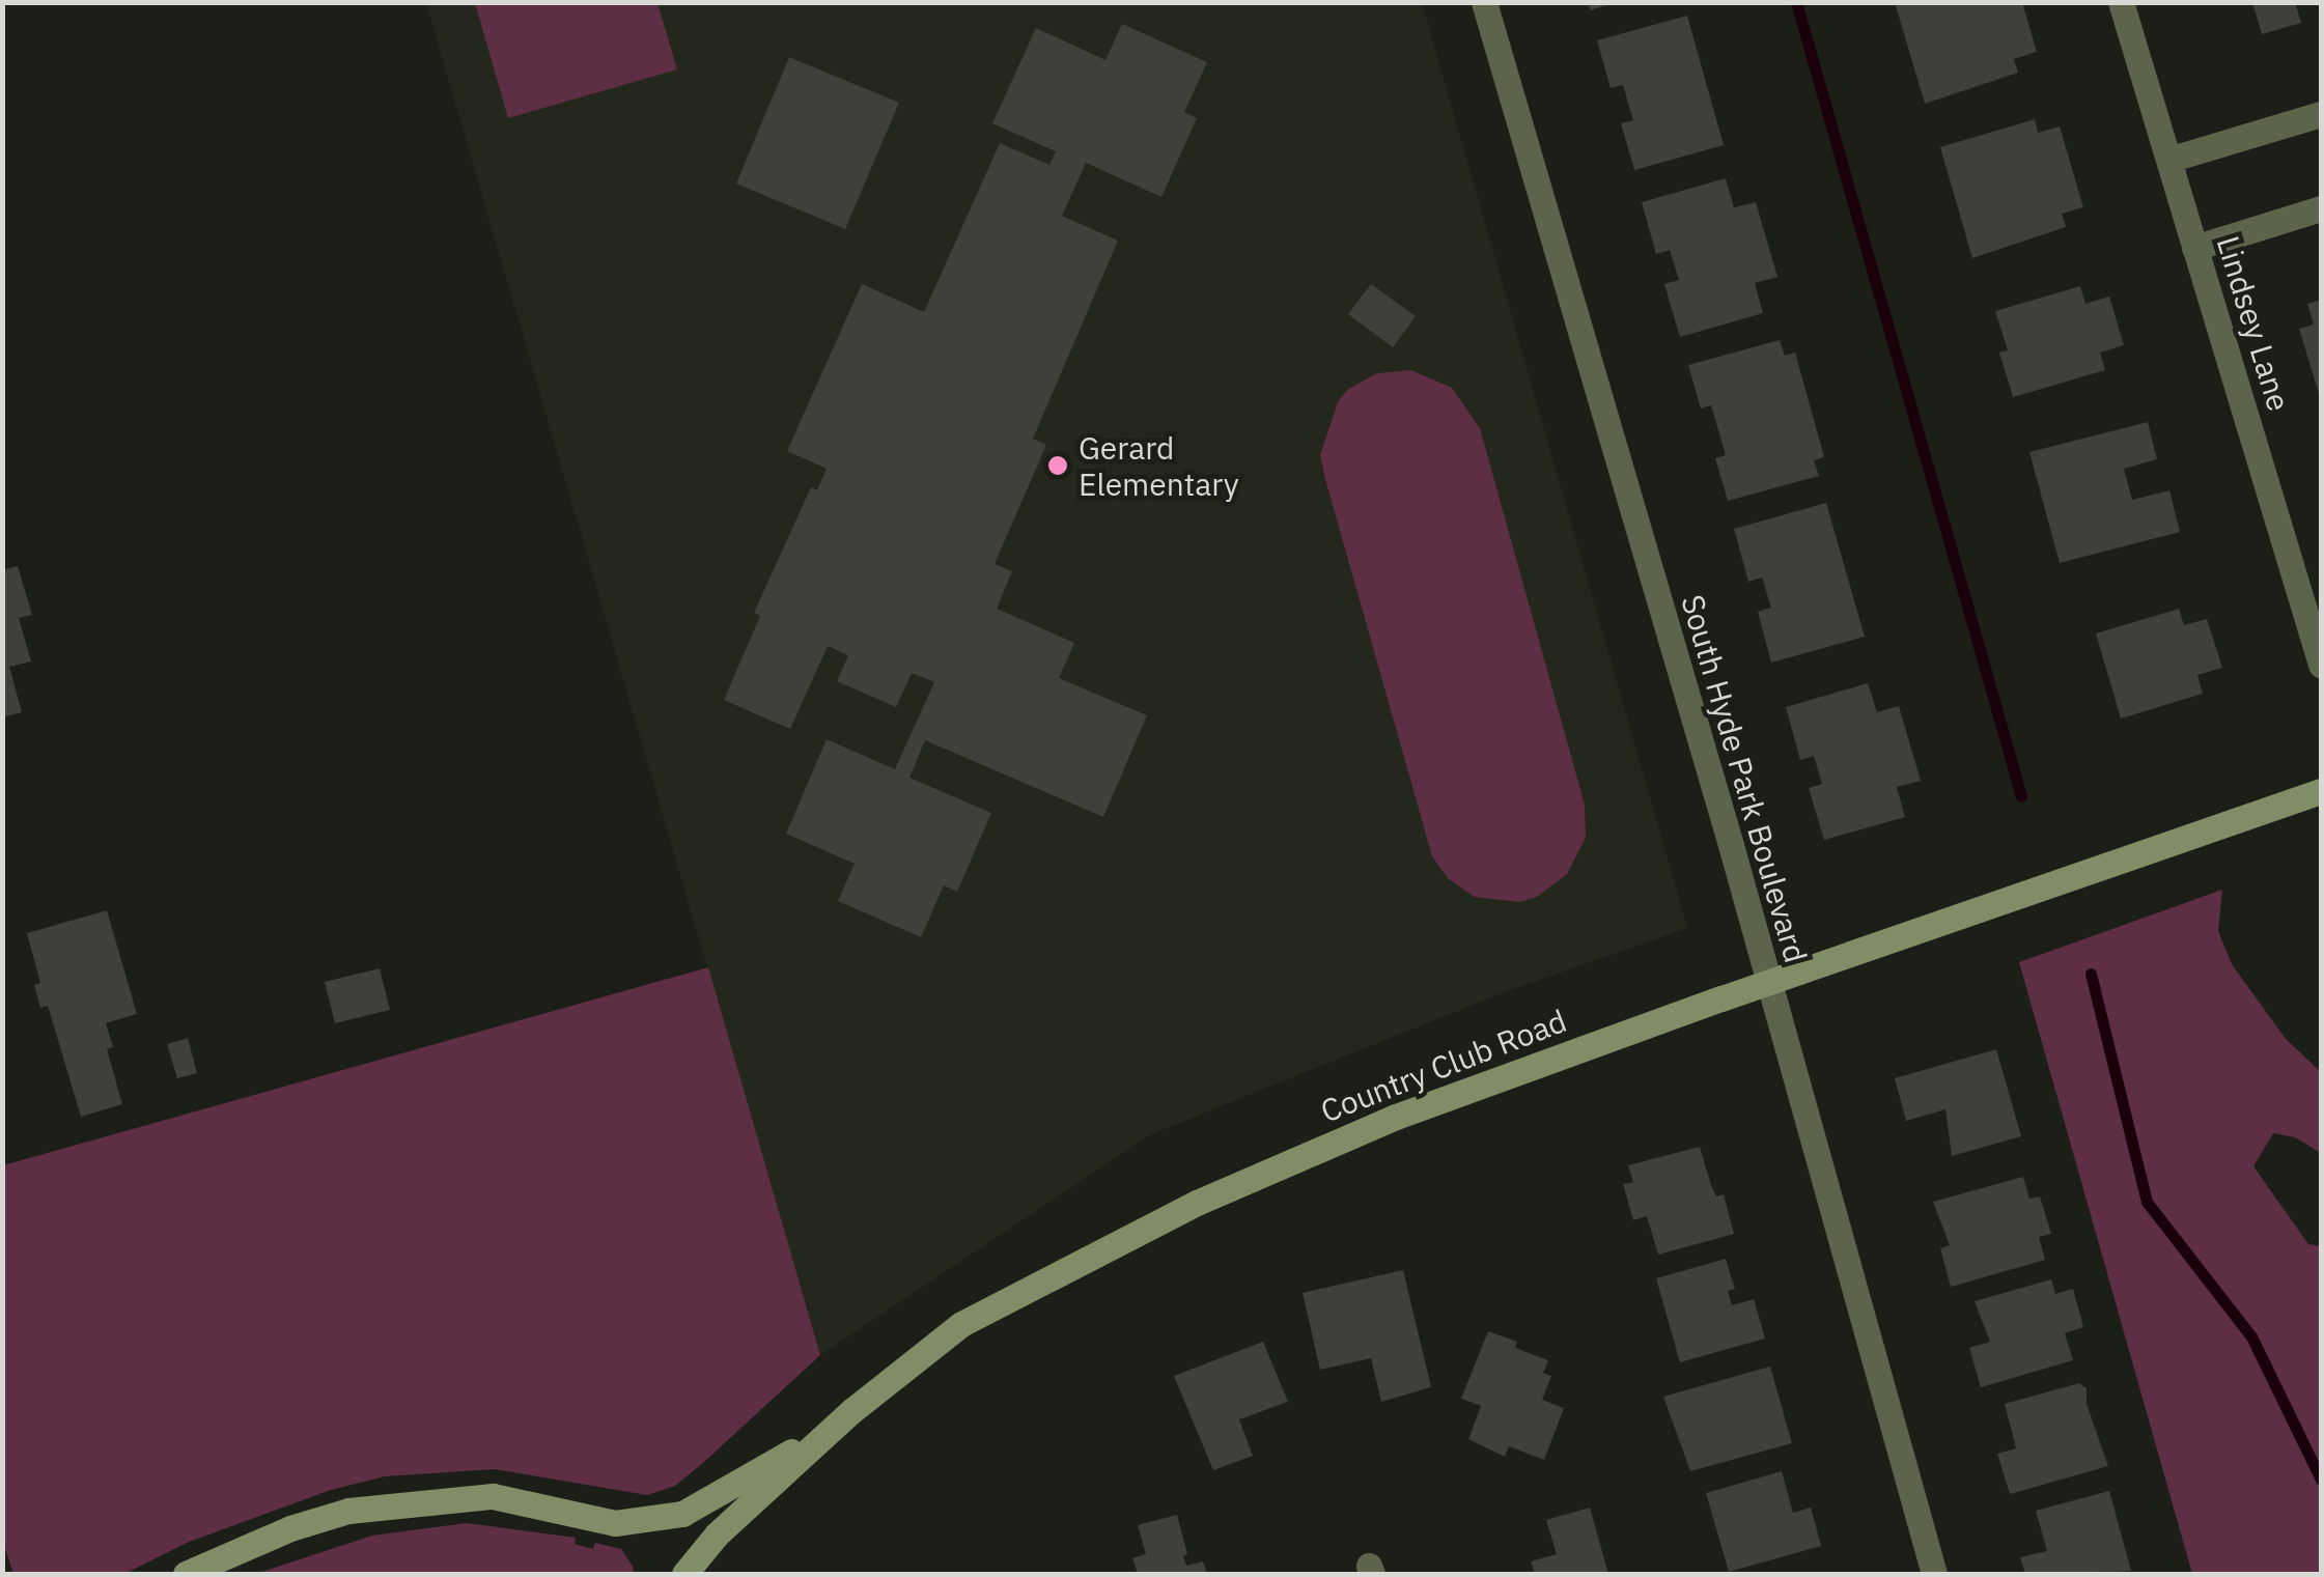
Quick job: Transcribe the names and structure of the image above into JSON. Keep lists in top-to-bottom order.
{
  "streets": {
    "main road": ["Country Club Road"],
    "street": ["Lindsey Lane", "South Hyde Park Boulevard"]
  },
  "crossings": [
    ["South Hyde Park Boulevard", "Country Club Road"]
  ],
  "places": ["Gerard Elementary"]
}
